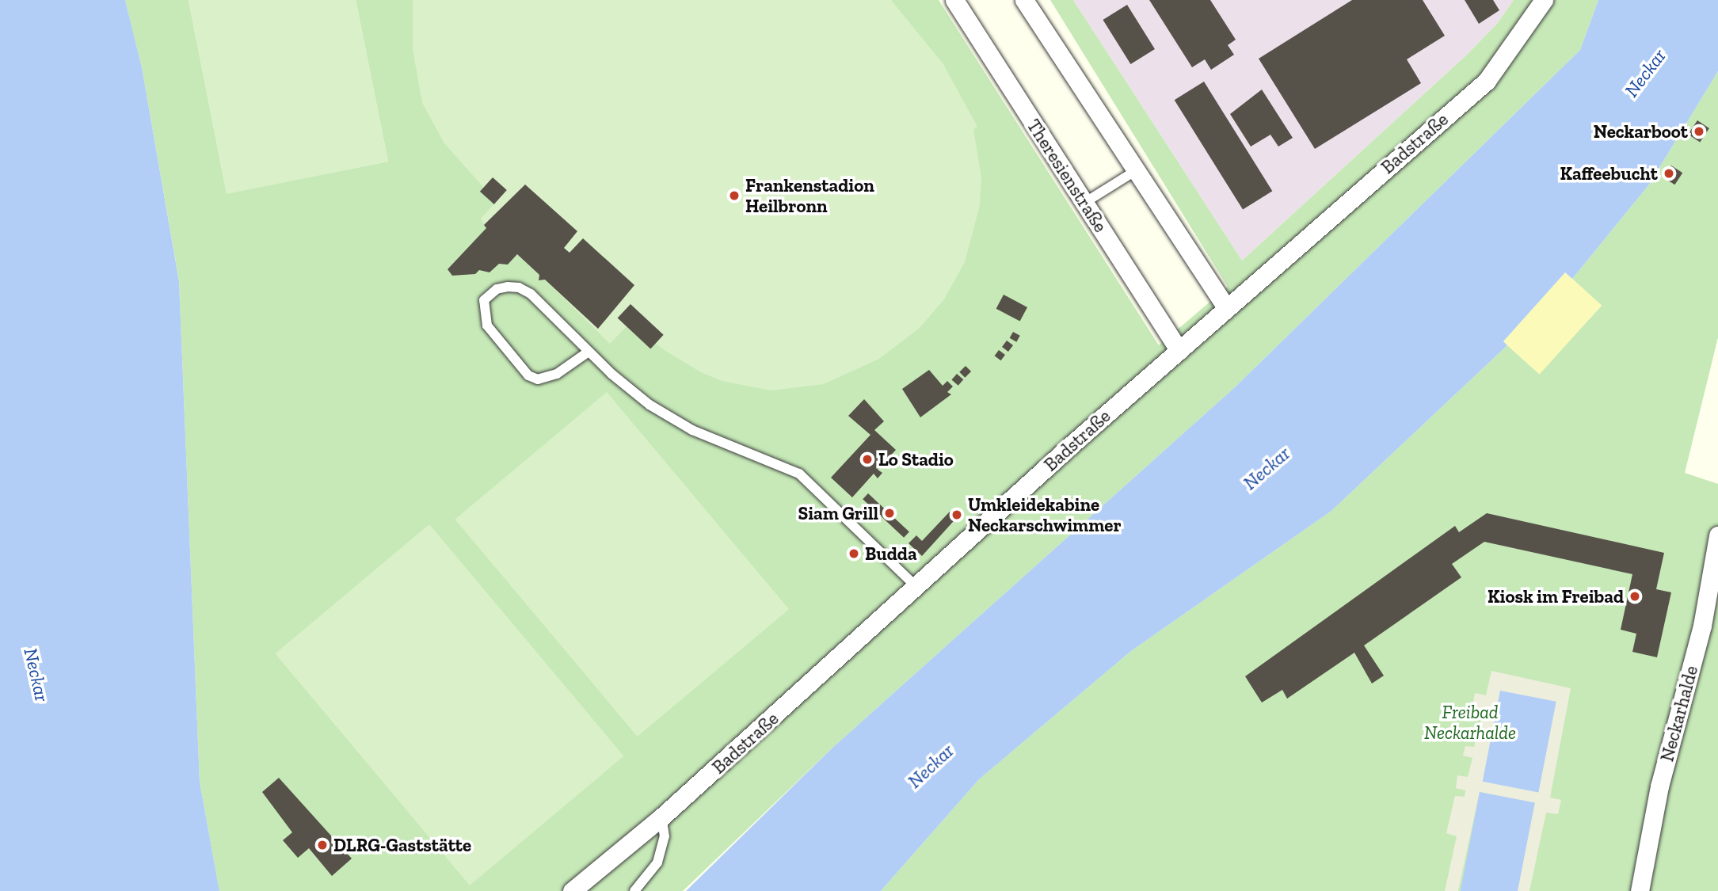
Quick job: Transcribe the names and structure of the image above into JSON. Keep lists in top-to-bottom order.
{
  "streets": {
    "street": ["Badstraße", "Theresienstraße", "Neckarhalde"]
  },
  "crossings": [
    ["Badstraße", "Theresienstraße"]
  ],
  "water": ["Neckar"],
  "parks": ["Freibad Neckarhalde"],
  "places": [
    "Neckarboot",
    "Kaffeebucht",
    "Frankenstadion Heilbronn",
    "Lo Stadio",
    "Siam Grill",
    "Umkleidekabine Neckarschwimmer",
    "Budda",
    "Kiosk im Freibad",
    "DLRG-Gaststätte"
  ]
}
